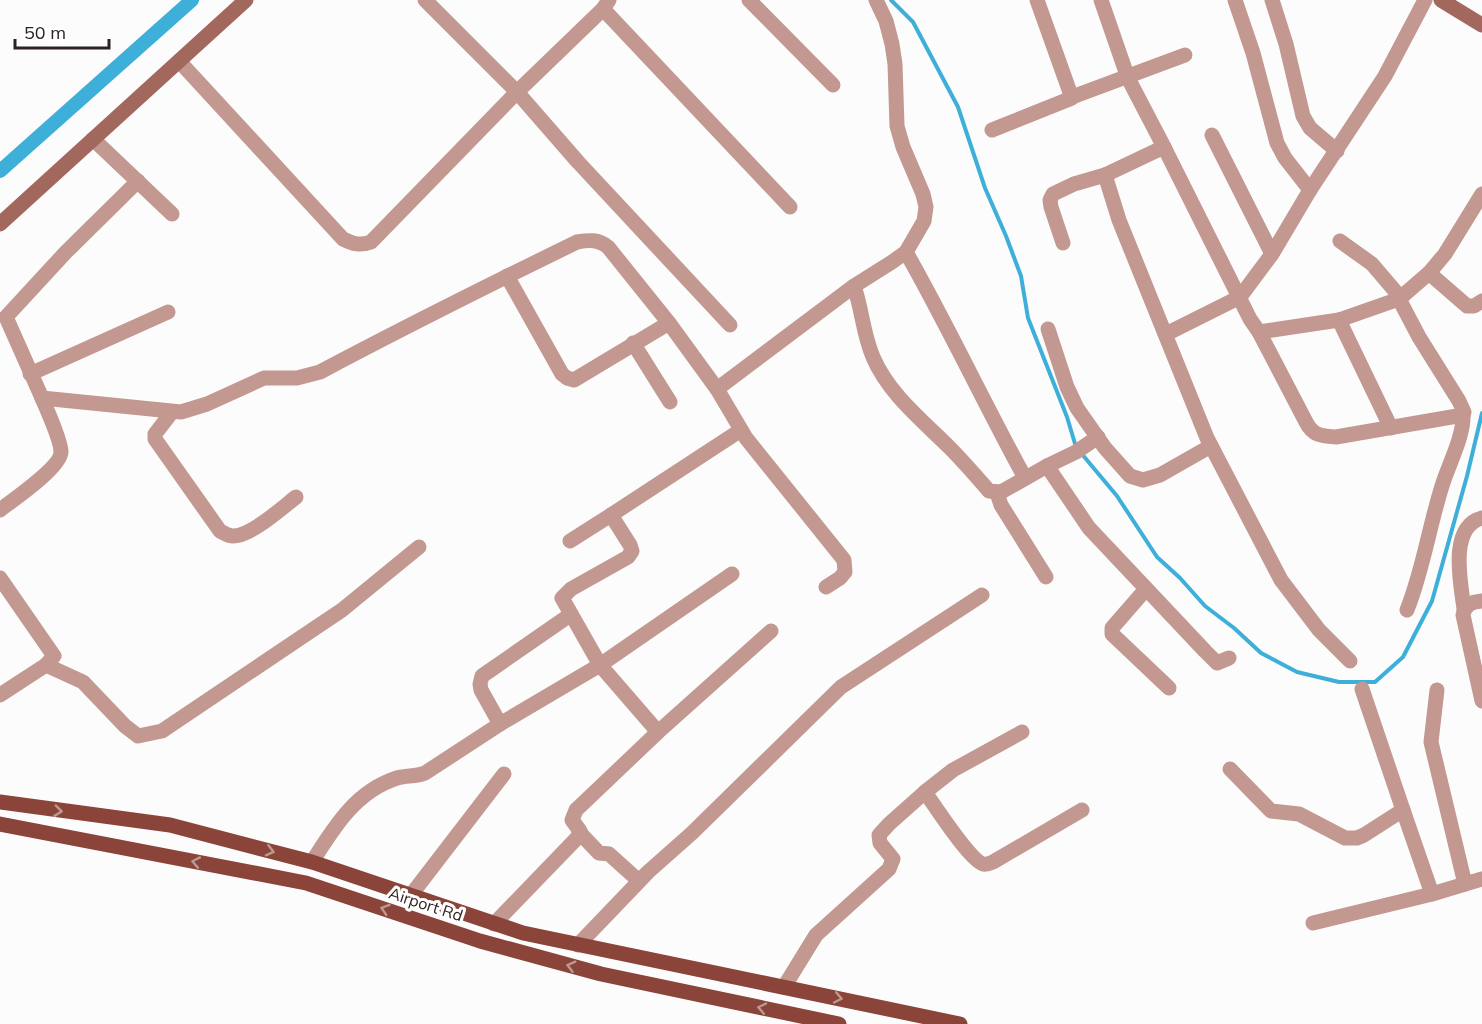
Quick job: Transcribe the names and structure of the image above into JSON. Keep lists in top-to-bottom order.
{
  "streets": {
    "main road": ["Airport Rd"]
  },
  "scale_bar": "50 m"
}
